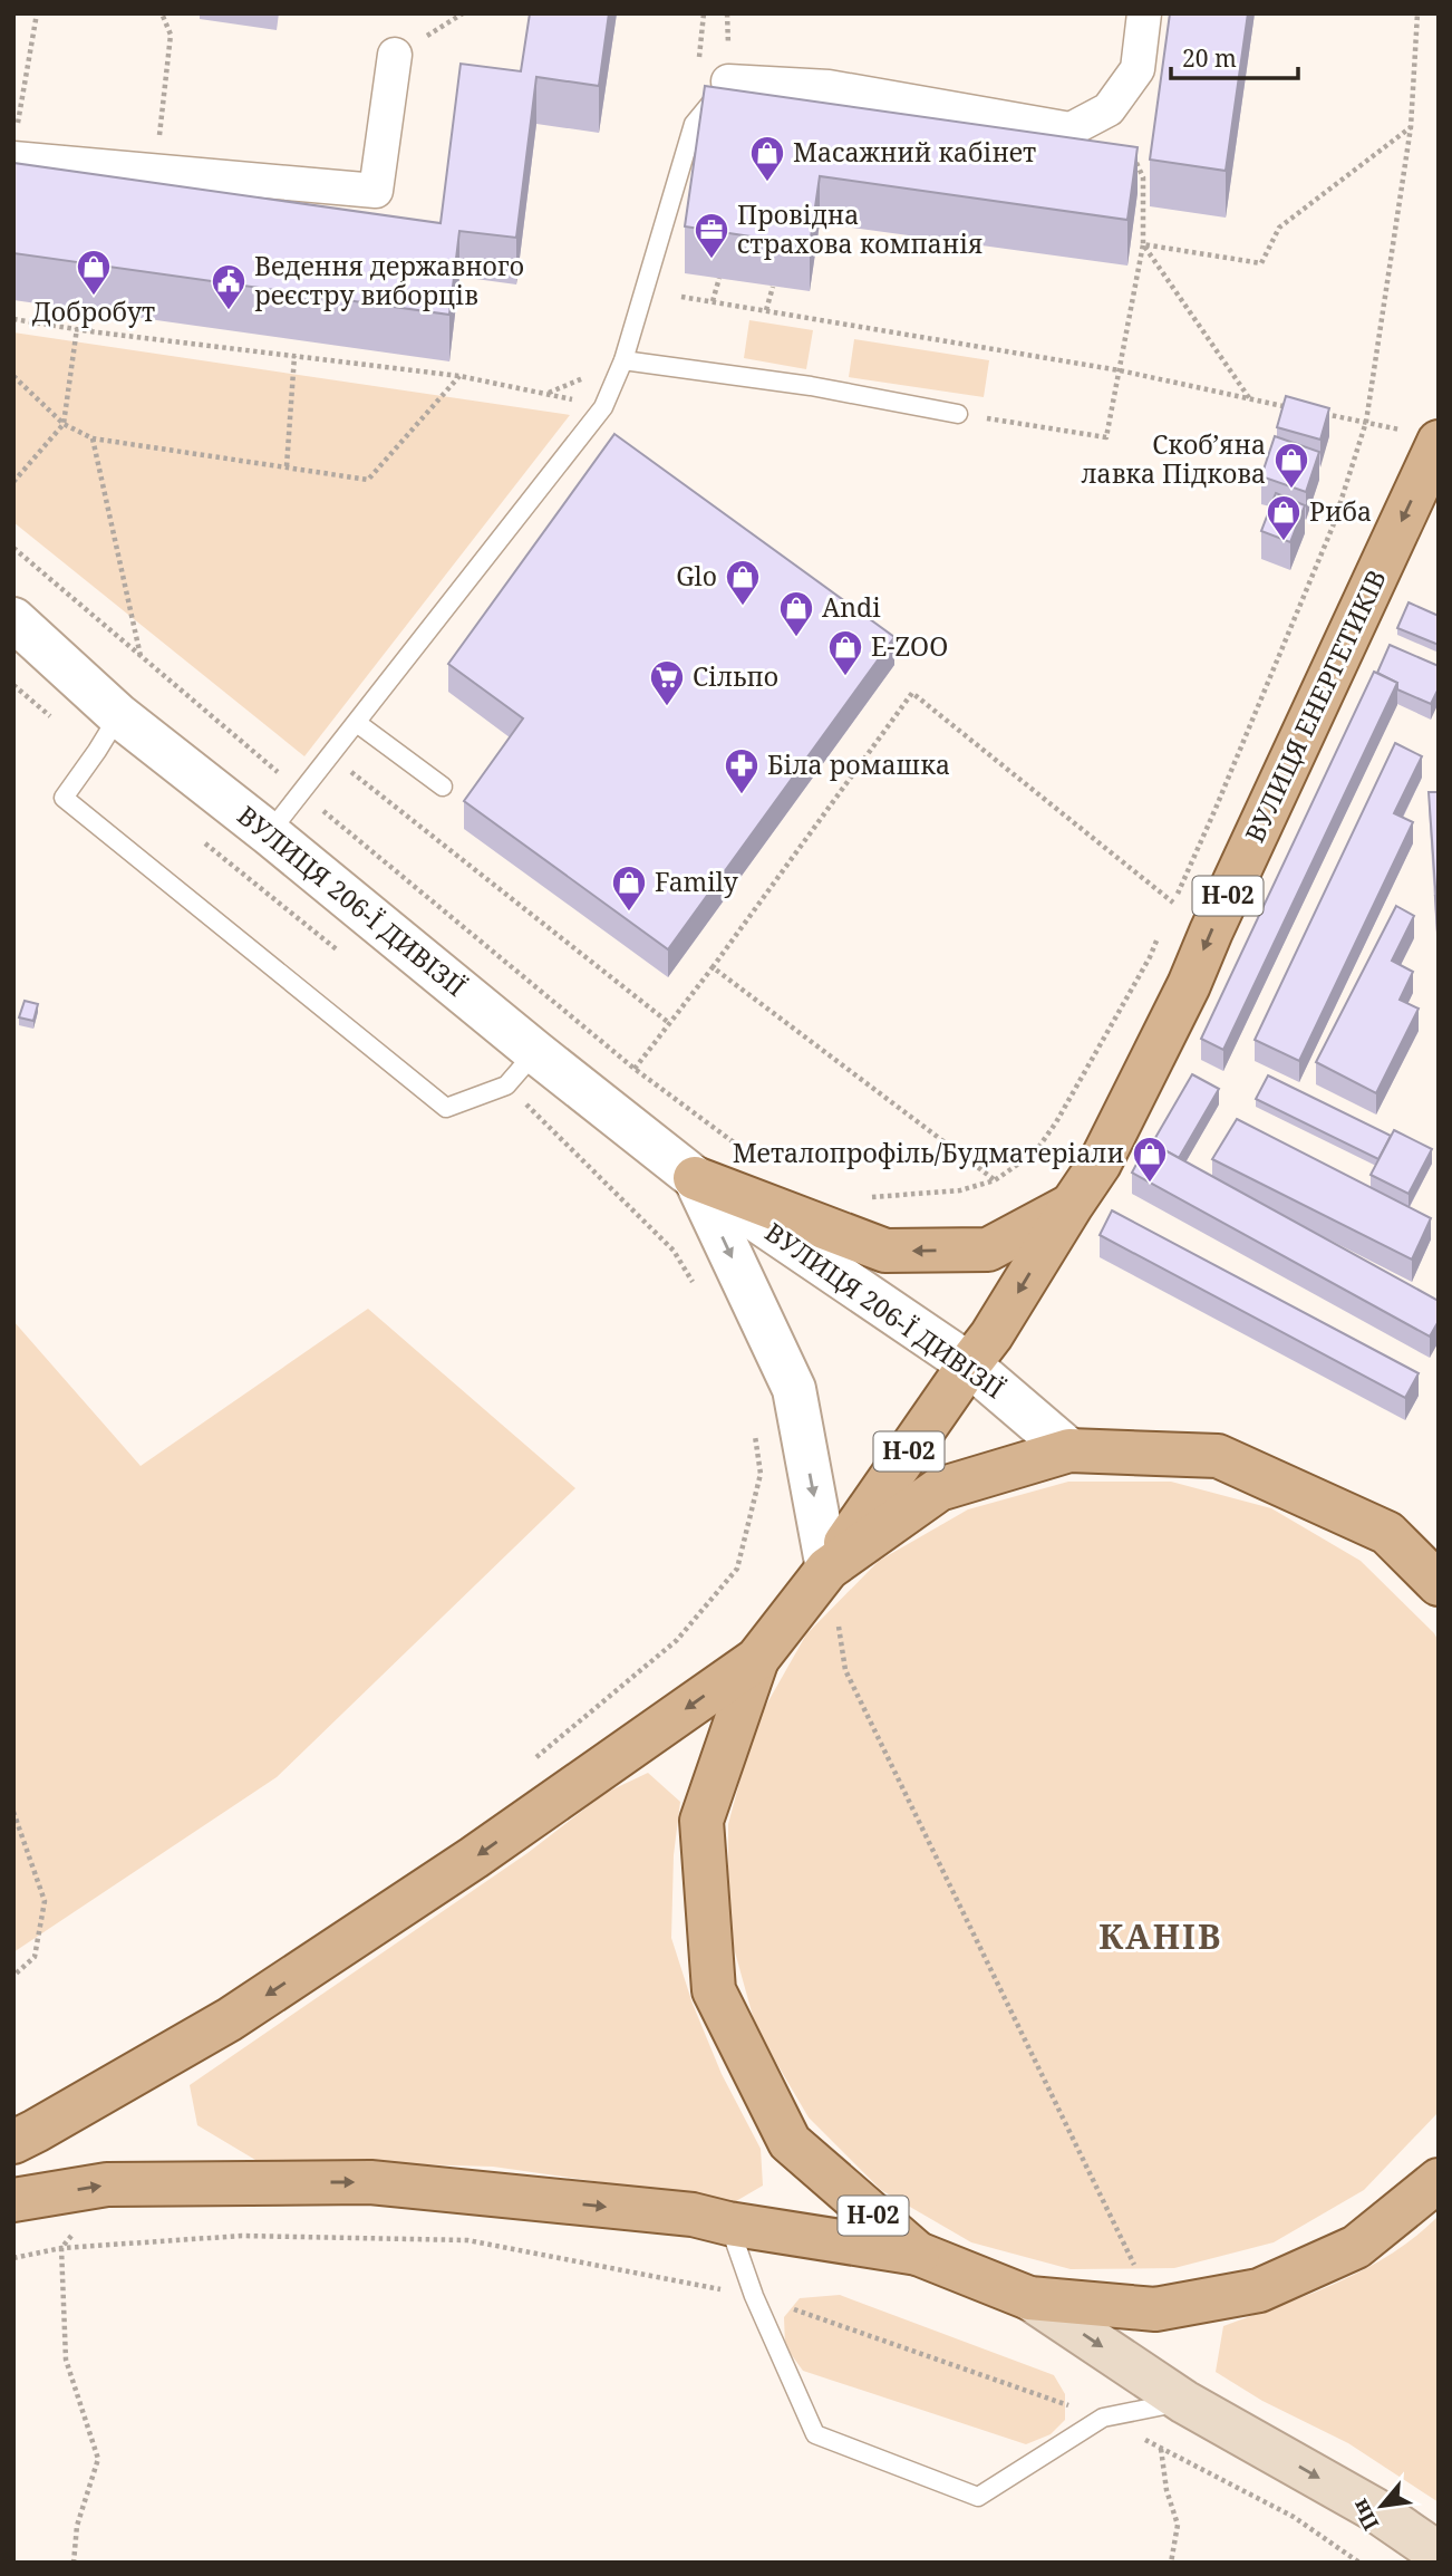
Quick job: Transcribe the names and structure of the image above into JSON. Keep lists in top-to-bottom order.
{
  "streets": {
    "main road": ["ВУЛИЦЯ ЕНЕРГЕТИКІВ", "Н-02"],
    "street": ["ВУЛИЦЯ 206-Ї ДИВІЗІЇ"]
  },
  "crossings": [
    ["ВУЛИЦЯ ЕНЕРГЕТИКІВ", "Н-02"],
    ["ВУЛИЦЯ ЕНЕРГЕТИКІВ", "ВУЛИЦЯ 206-Ї ДИВІЗІЇ"],
    ["Н-02", "ВУЛИЦЯ 206-Ї ДИВІЗІЇ"]
  ],
  "one_way": ["ВУЛИЦЯ ЕНЕРГЕТИКІВ"],
  "districts": ["КАНІВ"],
  "places": {
    "shop": [
      "Масажний кабінет",
      "Добробут",
      "Скоб’яна лавка Підкова",
      "Риба",
      "Glo",
      "Andi",
      "E-ZOO",
      "Family",
      "Металопрофіль/Будматеріали"
    ],
    "office": ["Провідна страхова компанія"],
    "public building": ["Ведення державного реєстру виборців"],
    "supermarket": ["Сільпо"],
    "pharmacy": ["Біла ромашка"]
  },
  "scale_bar": "20 m",
  "north": "bottom left"
}
